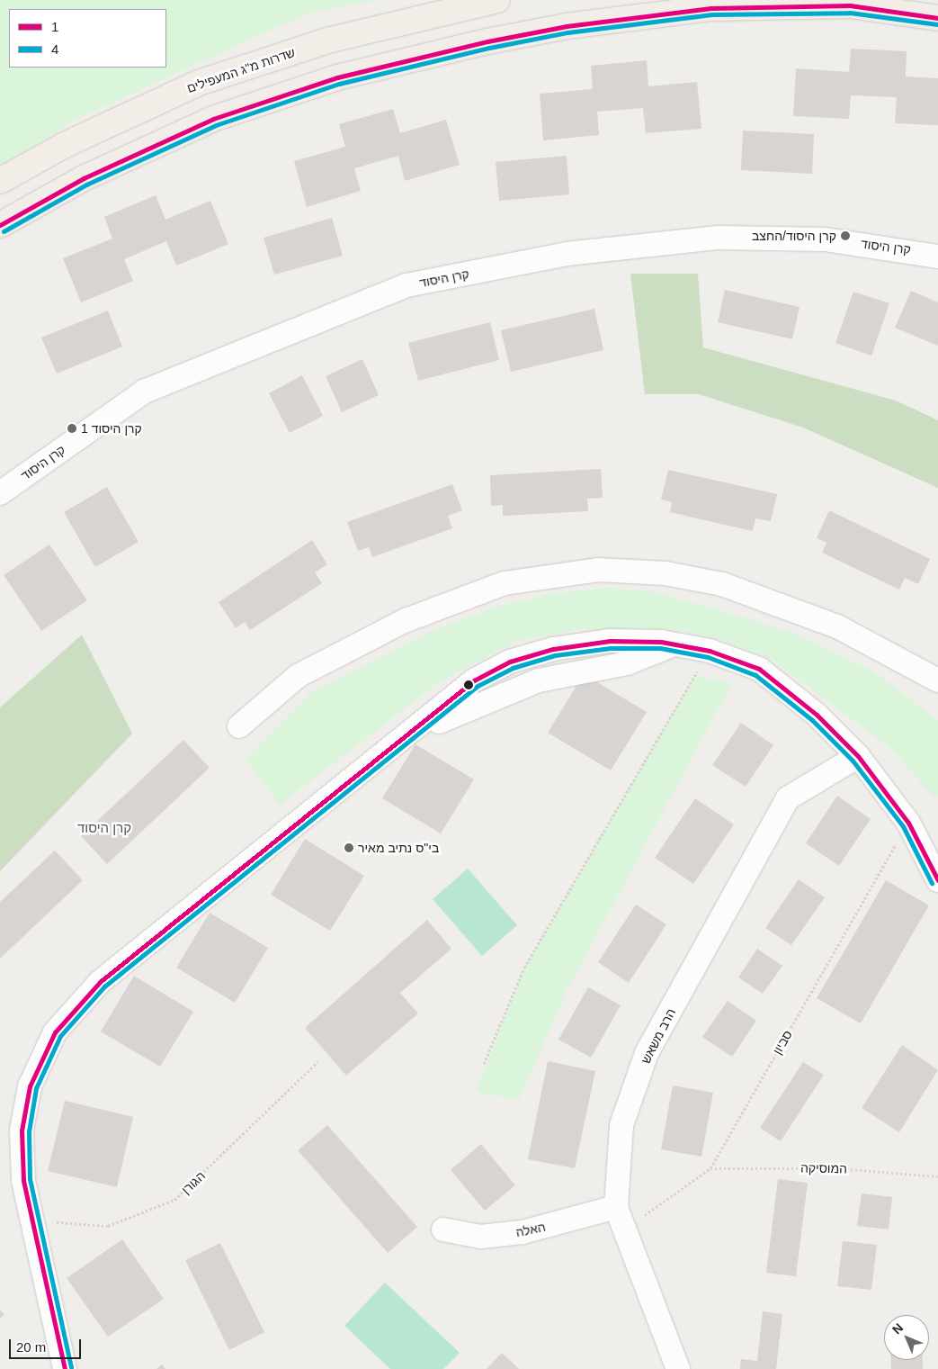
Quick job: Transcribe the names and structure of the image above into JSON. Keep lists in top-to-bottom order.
{
  "streets": {
    "main road": ["שדרות מ\"ג המעפילים"],
    "street": ["קרן היסוד", "הרב משאש", "האלה"],
    "path": ["סביון", "המוסיקה", "הגורן"]
  },
  "crossings": [
    ["הרב משאש", "סביון"],
    ["הרב משאש", "האלה"],
    ["סביון", "המוסיקה"]
  ],
  "districts": ["קרן היסוד"],
  "places": ["קרן היסוד/החצב", "קרן היסוד 1", "בי\"ס נתיב מאיר"],
  "lines": ["transit line 1", "transit line 4"],
  "legend": ["1", "4"],
  "scale_bar": "20 m",
  "north": "top left"
}
